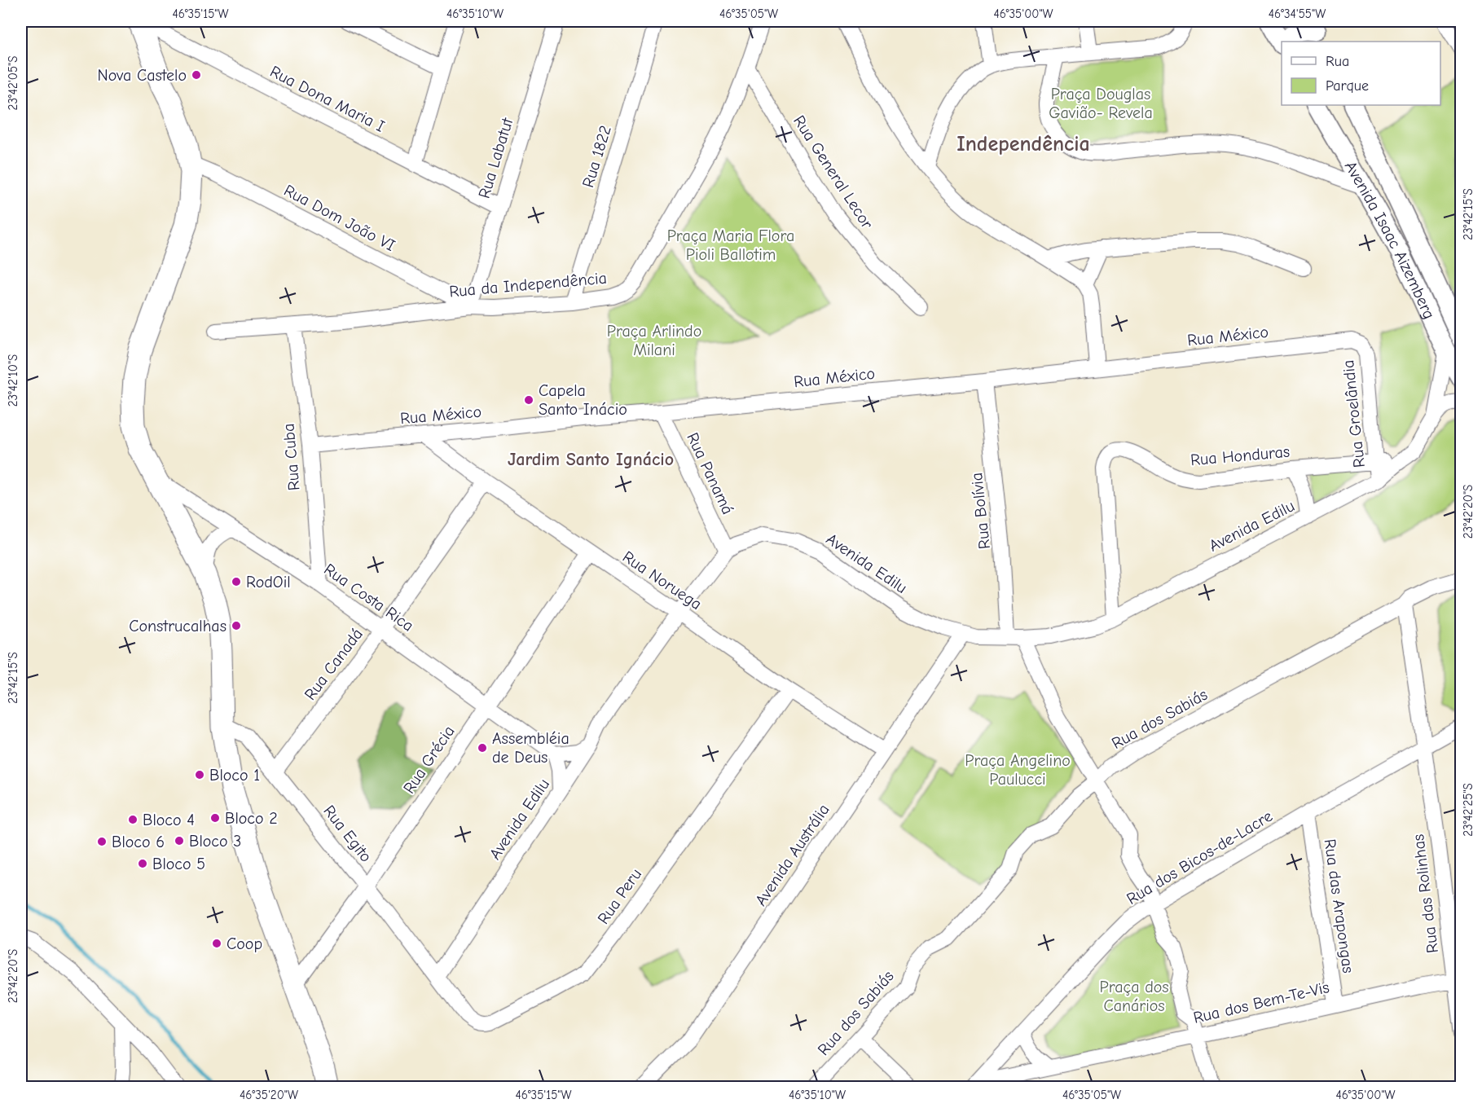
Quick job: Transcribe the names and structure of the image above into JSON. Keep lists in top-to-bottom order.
{
  "streets": {
    "street": [
      "Rua Dona Maria I",
      "Rua 1822",
      "Rua Labatut",
      "Rua General Lecor",
      "Rua Dom João VI",
      "Avenida Isaac Aizemberg",
      "Rua da Independência",
      "Rua México",
      "Rua Groelândia",
      "Rua Honduras",
      "Rua Cuba",
      "Rua Panamá",
      "Rua Bolívia",
      "Avenida Edilu",
      "Rua Noruega",
      "Rua Costa Rica",
      "Rua Canadá",
      "Rua dos Sabiás",
      "Rua Grécia",
      "Rua Egito",
      "Avenida Austrália",
      "Rua dos Bicos-de-Lacre",
      "Rua das Rolinhas",
      "Rua Peru",
      "Rua das Arapongas",
      "Rua dos Bem-Te-Vis"
    ]
  },
  "crossings": [
    ["Rua Dona Maria I", "Rua Labatut"],
    ["Rua 1822", "Rua da Independência"],
    ["Rua Labatut", "Rua Dom João VI"],
    ["Rua Labatut", "Rua da Independência"],
    ["Rua General Lecor", "Rua da Independência"],
    ["Rua Dom João VI", "Rua da Independência"],
    ["Avenida Isaac Aizemberg", "Avenida Edilu"],
    ["Rua da Independência", "Rua Cuba"],
    ["Rua México", "Rua Groelândia"],
    ["Rua México", "Rua Cuba"],
    ["Rua México", "Rua Panamá"],
    ["Rua México", "Rua Bolívia"],
    ["Rua México", "Rua Noruega"],
    ["Rua Groelândia", "Rua Honduras"],
    ["Rua Groelândia", "Avenida Edilu"],
    ["Rua Honduras", "Avenida Edilu"],
    ["Rua Cuba", "Rua Costa Rica"],
    ["Rua Panamá", "Avenida Edilu"],
    ["Rua Bolívia", "Avenida Edilu"],
    ["Avenida Edilu", "Rua Noruega"],
    ["Avenida Edilu", "Rua Egito"],
    ["Avenida Edilu", "Avenida Austrália"],
    ["Avenida Edilu", "Rua Peru"],
    ["Rua Noruega", "Rua Canadá"],
    ["Rua Noruega", "Rua Grécia"],
    ["Rua Noruega", "Avenida Austrália"],
    ["Rua Noruega", "Rua Peru"],
    ["Rua Costa Rica", "Rua Canadá"],
    ["Rua Costa Rica", "Rua Grécia"],
    ["Rua Canadá", "Rua Egito"],
    ["Rua dos Sabiás", "Rua das Rolinhas"],
    ["Rua Grécia", "Rua Egito"],
    ["Rua Egito", "Rua Peru"],
    ["Rua dos Bicos-de-Lacre", "Rua das Rolinhas"],
    ["Rua dos Bicos-de-Lacre", "Rua das Arapongas"],
    ["Rua dos Bicos-de-Lacre", "Rua dos Bem-Te-Vis"],
    ["Rua das Rolinhas", "Rua dos Bem-Te-Vis"],
    ["Rua das Arapongas", "Rua dos Bem-Te-Vis"]
  ],
  "districts": ["Independência", "Jardim Santo Ignácio"],
  "parks": [
    "Praça Douglas Gavião- Revela",
    "Praça Maria Flora Pioli Ballotim",
    "Praça Arlindo Milani",
    "Praça Angelino Paulucci",
    "Praça dos Canários"
  ],
  "places": [
    "Nova Castelo",
    "Capela Santo Inácio",
    "RodOil",
    "Construcalhas",
    "Assembléia de Deus",
    "Bloco 1",
    "Bloco 2",
    "Bloco 4",
    "Bloco 3",
    "Bloco 6",
    "Bloco 5",
    "Coop"
  ],
  "legend": ["Rua", "Parque"],
  "coordinates": [
    "46°35'15\"W",
    "46°35'10\"W",
    "46°35'05\"W",
    "46°35'00\"W",
    "46°34'55\"W",
    "23°42'05\"S",
    "23°42'15\"S",
    "23°42'10\"S",
    "23°42'20\"S",
    "23°42'25\"S",
    "46°35'20\"W"
  ]
}
